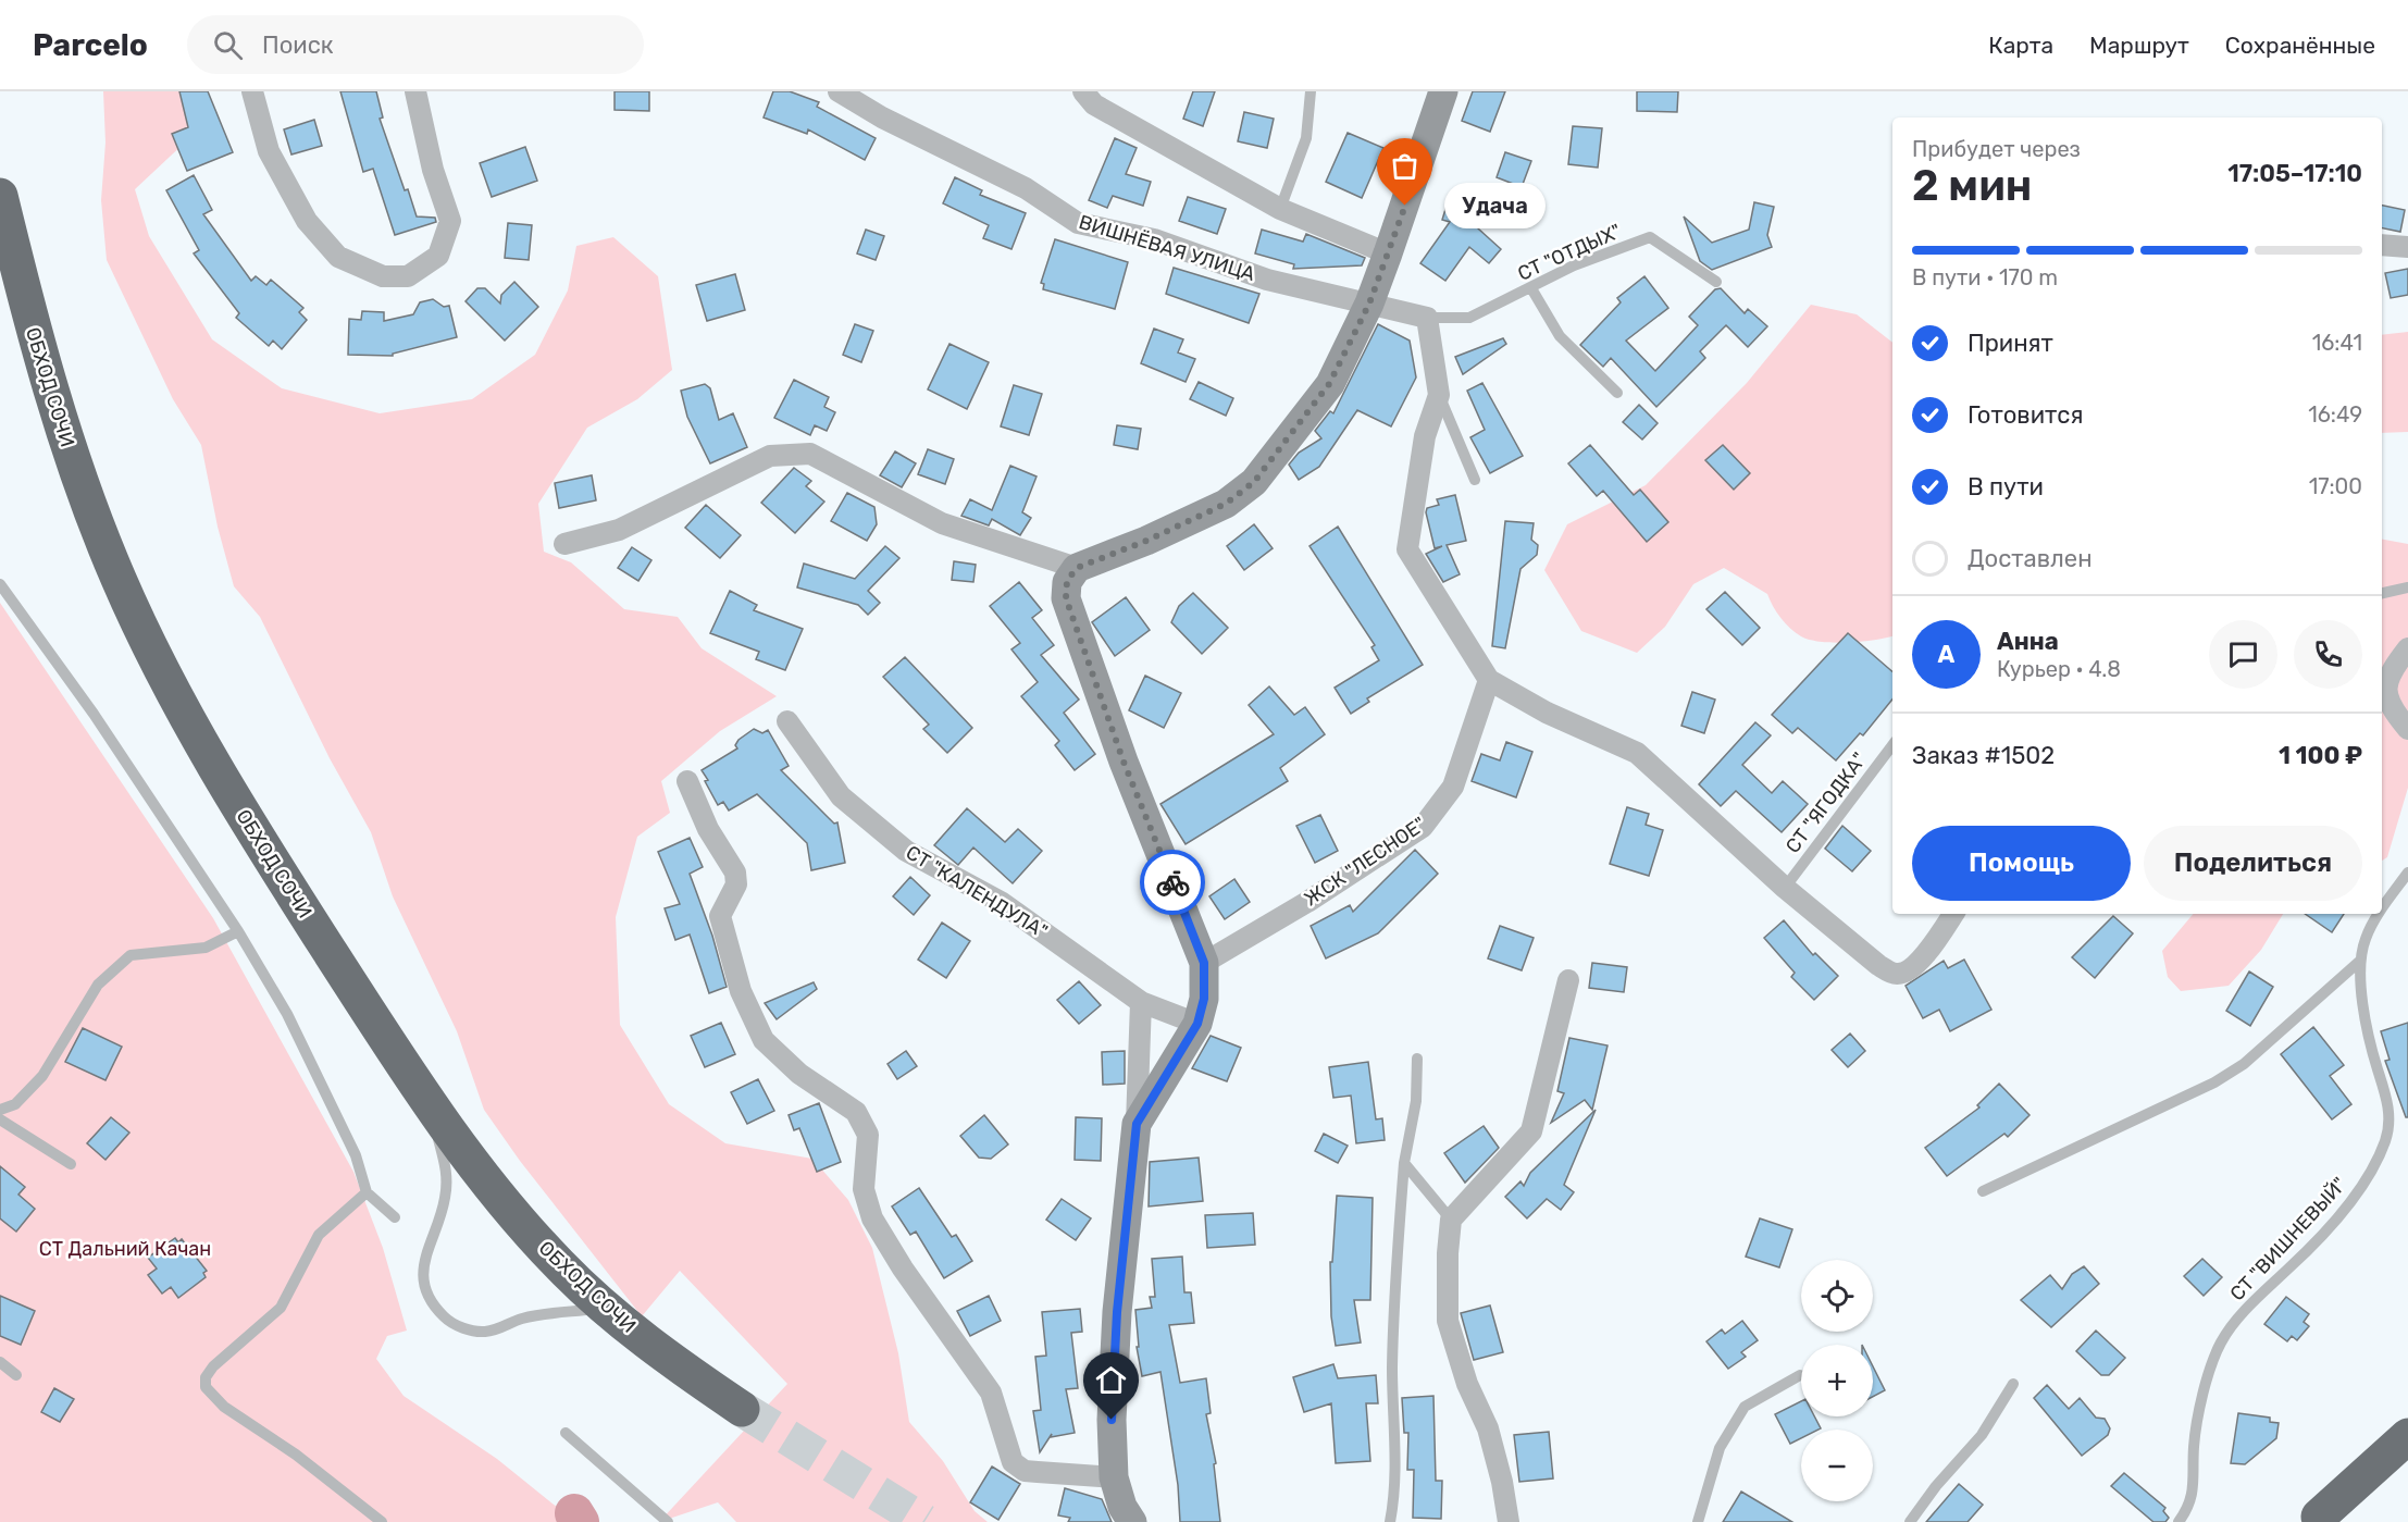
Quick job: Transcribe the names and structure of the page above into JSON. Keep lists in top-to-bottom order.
{
  "streets": {
    "highway": ["ОБХОД СОЧИ"],
    "street": ["ВИШНЁВАЯ УЛИЦА", "ЖСК \"ЛЕСНОЕ\"", "СТ \"КАЛЕНДУЛА\""],
    "lane": ["СТ \"ОТДЫХ\"", "СТ \"ЯГОДКА\"", "СТ \"ВИШНЕВЫЙ\""]
  },
  "crossings": [
    ["ВИШНЁВАЯ УЛИЦА", "СТ \"ОТДЫХ\""]
  ],
  "parks": ["СТ Дальний Качан"],
  "places": ["Удача"],
  "page": {
    "header": "Parcelo",
    "search": "Поиск",
    "nav": ["Карта", "Маршрут", "Сохранённые"],
    "heading": ["2 мин", "Прибудет через", "17:05–17:10"],
    "panel": [
      "Анна",
      "Курьер · 4.8",
      "Заказ #1502",
      "1 100 ₽"
    ],
    "bubble": "Удача",
    "bar": "В пути · 170 m",
    "list": [
      ["Принят", "16:41"],
      ["Готовится", "16:49"],
      ["В пути", "17:00"],
      "Доставлен"
    ],
    "round": "А",
    "buttons": ["Помощь", "Поделиться"],
    "map_buttons": ["+", "−"]
  }
}
